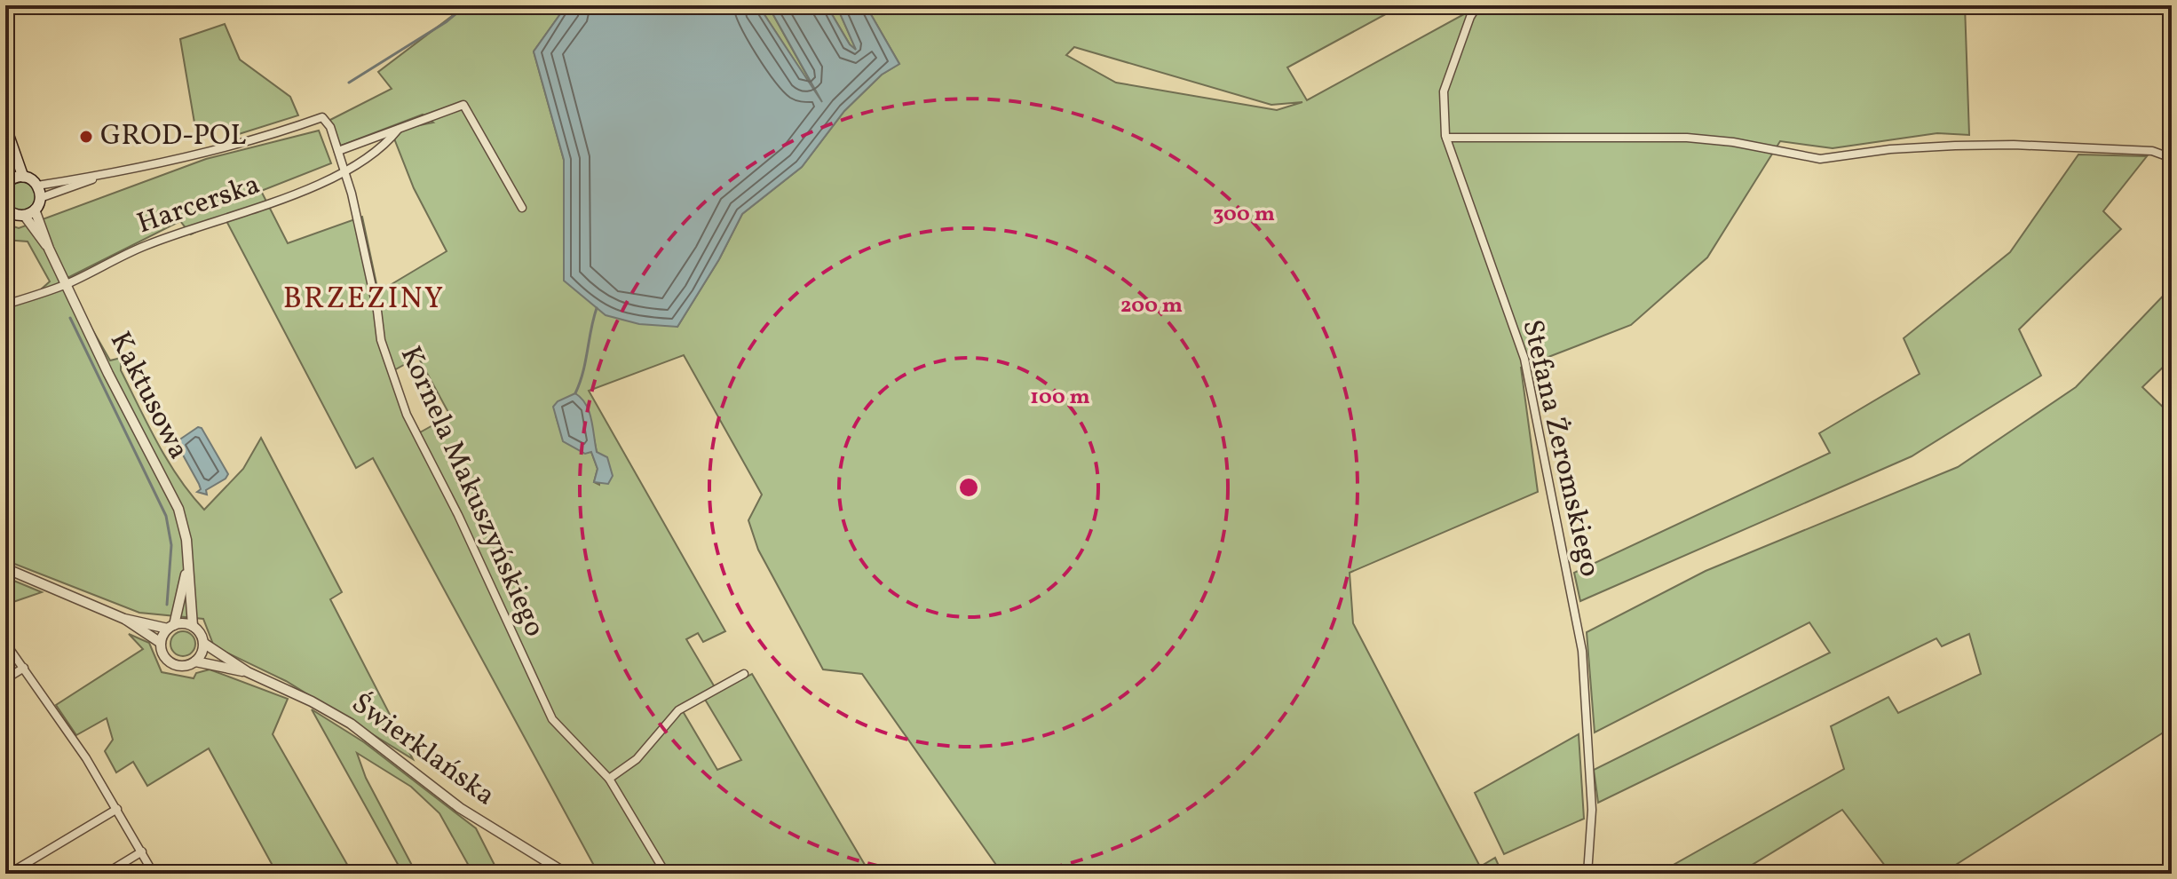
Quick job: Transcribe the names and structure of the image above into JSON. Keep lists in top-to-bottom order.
{
  "streets": {
    "street": [
      "Harcerska",
      "Kaktusowa",
      "Stefana Żeromskiego",
      "Kornela Makuszyńskiego",
      "Świerklańska"
    ]
  },
  "crossings": [
    ["Harcerska", "Kaktusowa"],
    ["Harcerska", "Kornela Makuszyńskiego"],
    ["Kaktusowa", "Świerklańska"]
  ],
  "districts": ["BRZEZINY"],
  "places": ["GROD-POL"],
  "rings": ["300 m", "200 m", "100 m"]
}
